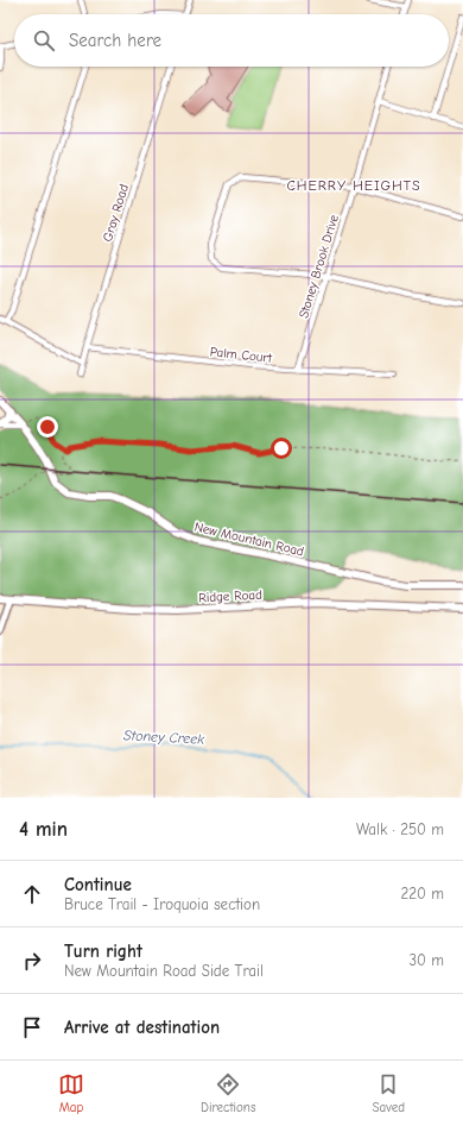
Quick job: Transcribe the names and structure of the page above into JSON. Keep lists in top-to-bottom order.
{
  "streets": {
    "main road": ["New Mountain Road", "Ridge Road"],
    "street": ["Gray Road", "Stoney Brook Drive", "Palm Court"]
  },
  "crossings": [
    ["Gray Road", "Palm Court"],
    ["Stoney Brook Drive", "Palm Court"]
  ],
  "districts": ["CHERRY HEIGHTS"],
  "water": ["Stoney Creek"],
  "page": {
    "search": "Search here",
    "heading": ["4 min", "Walk · 250 m"],
    "list": [
      ["Continue", "Bruce Trail - Iroquoia section", "220 m"],
      ["Turn right", "New Mountain Road Side Trail", "30 m"],
      "Arrive at destination"
    ],
    "nav": ["Map", "Directions", "Saved"]
  }
}
